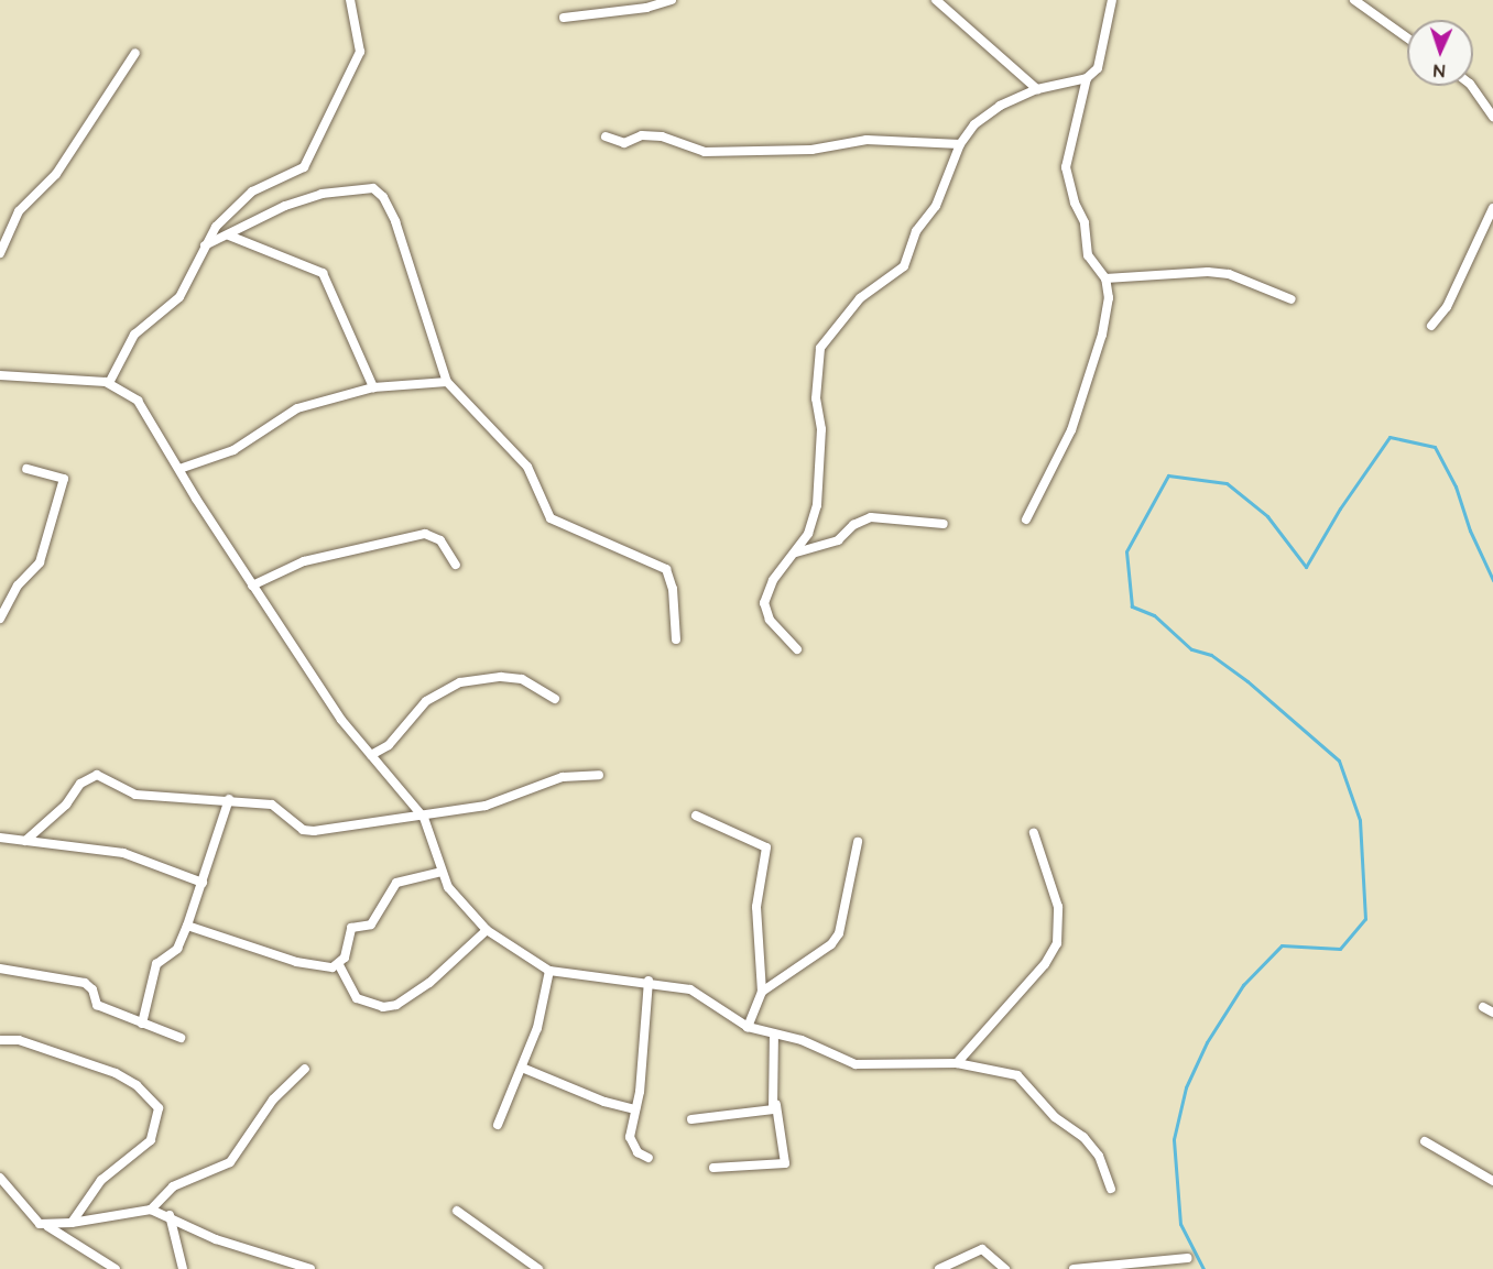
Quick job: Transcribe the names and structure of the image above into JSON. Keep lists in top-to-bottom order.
{
  "north": "bottom"
}
